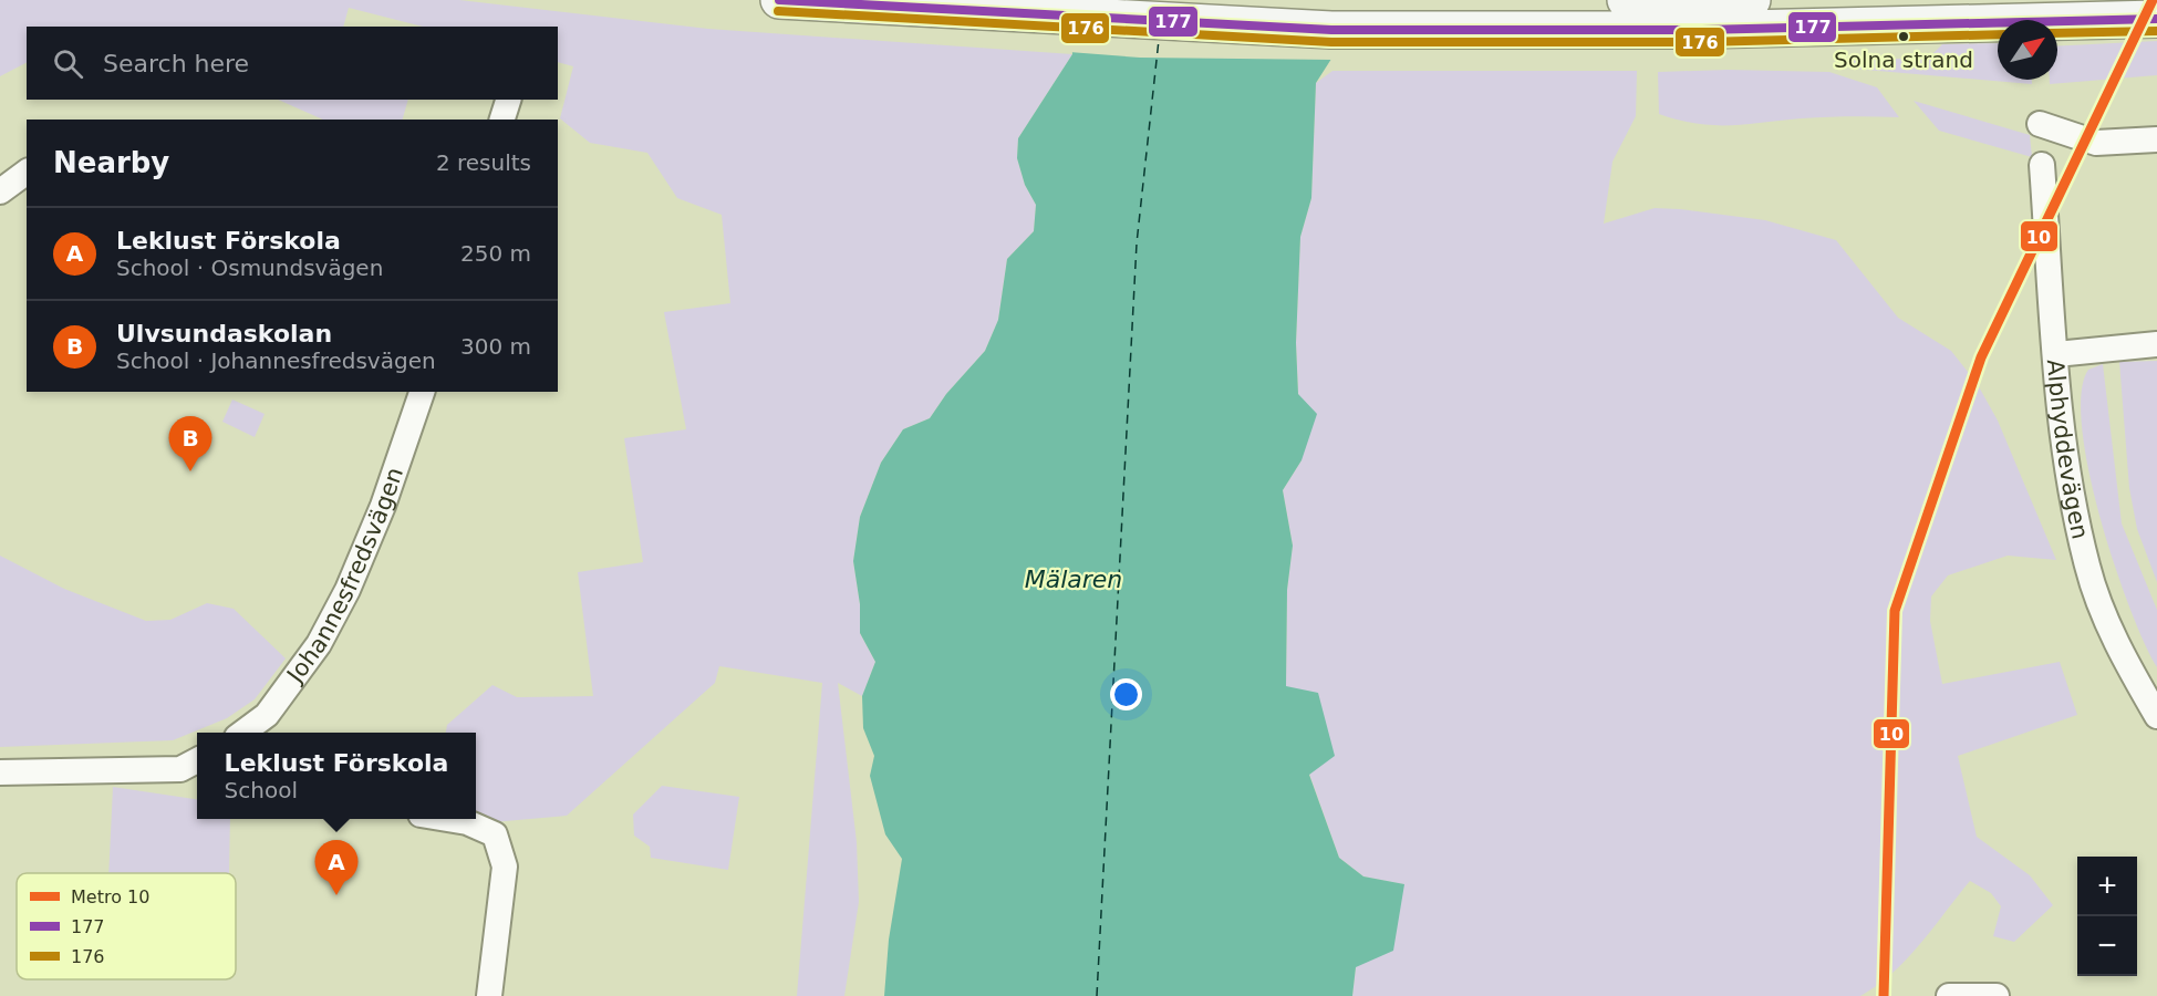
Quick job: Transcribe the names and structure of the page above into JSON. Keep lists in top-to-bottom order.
{
  "streets": {
    "street": ["Alphyddevägen", "Johannesfredsvägen"]
  },
  "water": ["Mälaren"],
  "places": ["Solna strand"],
  "lines": ["metro line 10", "transit line 177", "transit line 176"],
  "legend": ["Metro 10", "177", "176"],
  "north": "top right",
  "page": {
    "search": "Search here",
    "heading": ["Nearby", "2 results"],
    "list": [
      {
        "mark": "A",
        "name": "Leklust Förskola",
        "note": "School · Osmundsvägen",
        "value": "250 m"
      },
      {
        "mark": "B",
        "name": "Ulvsundaskolan",
        "note": "School · Johannesfredsvägen",
        "value": "300 m"
      }
    ],
    "pins": ["B", "A"],
    "popup": ["Leklust Förskola", "School"],
    "map_buttons": ["+", "−"]
  }
}
